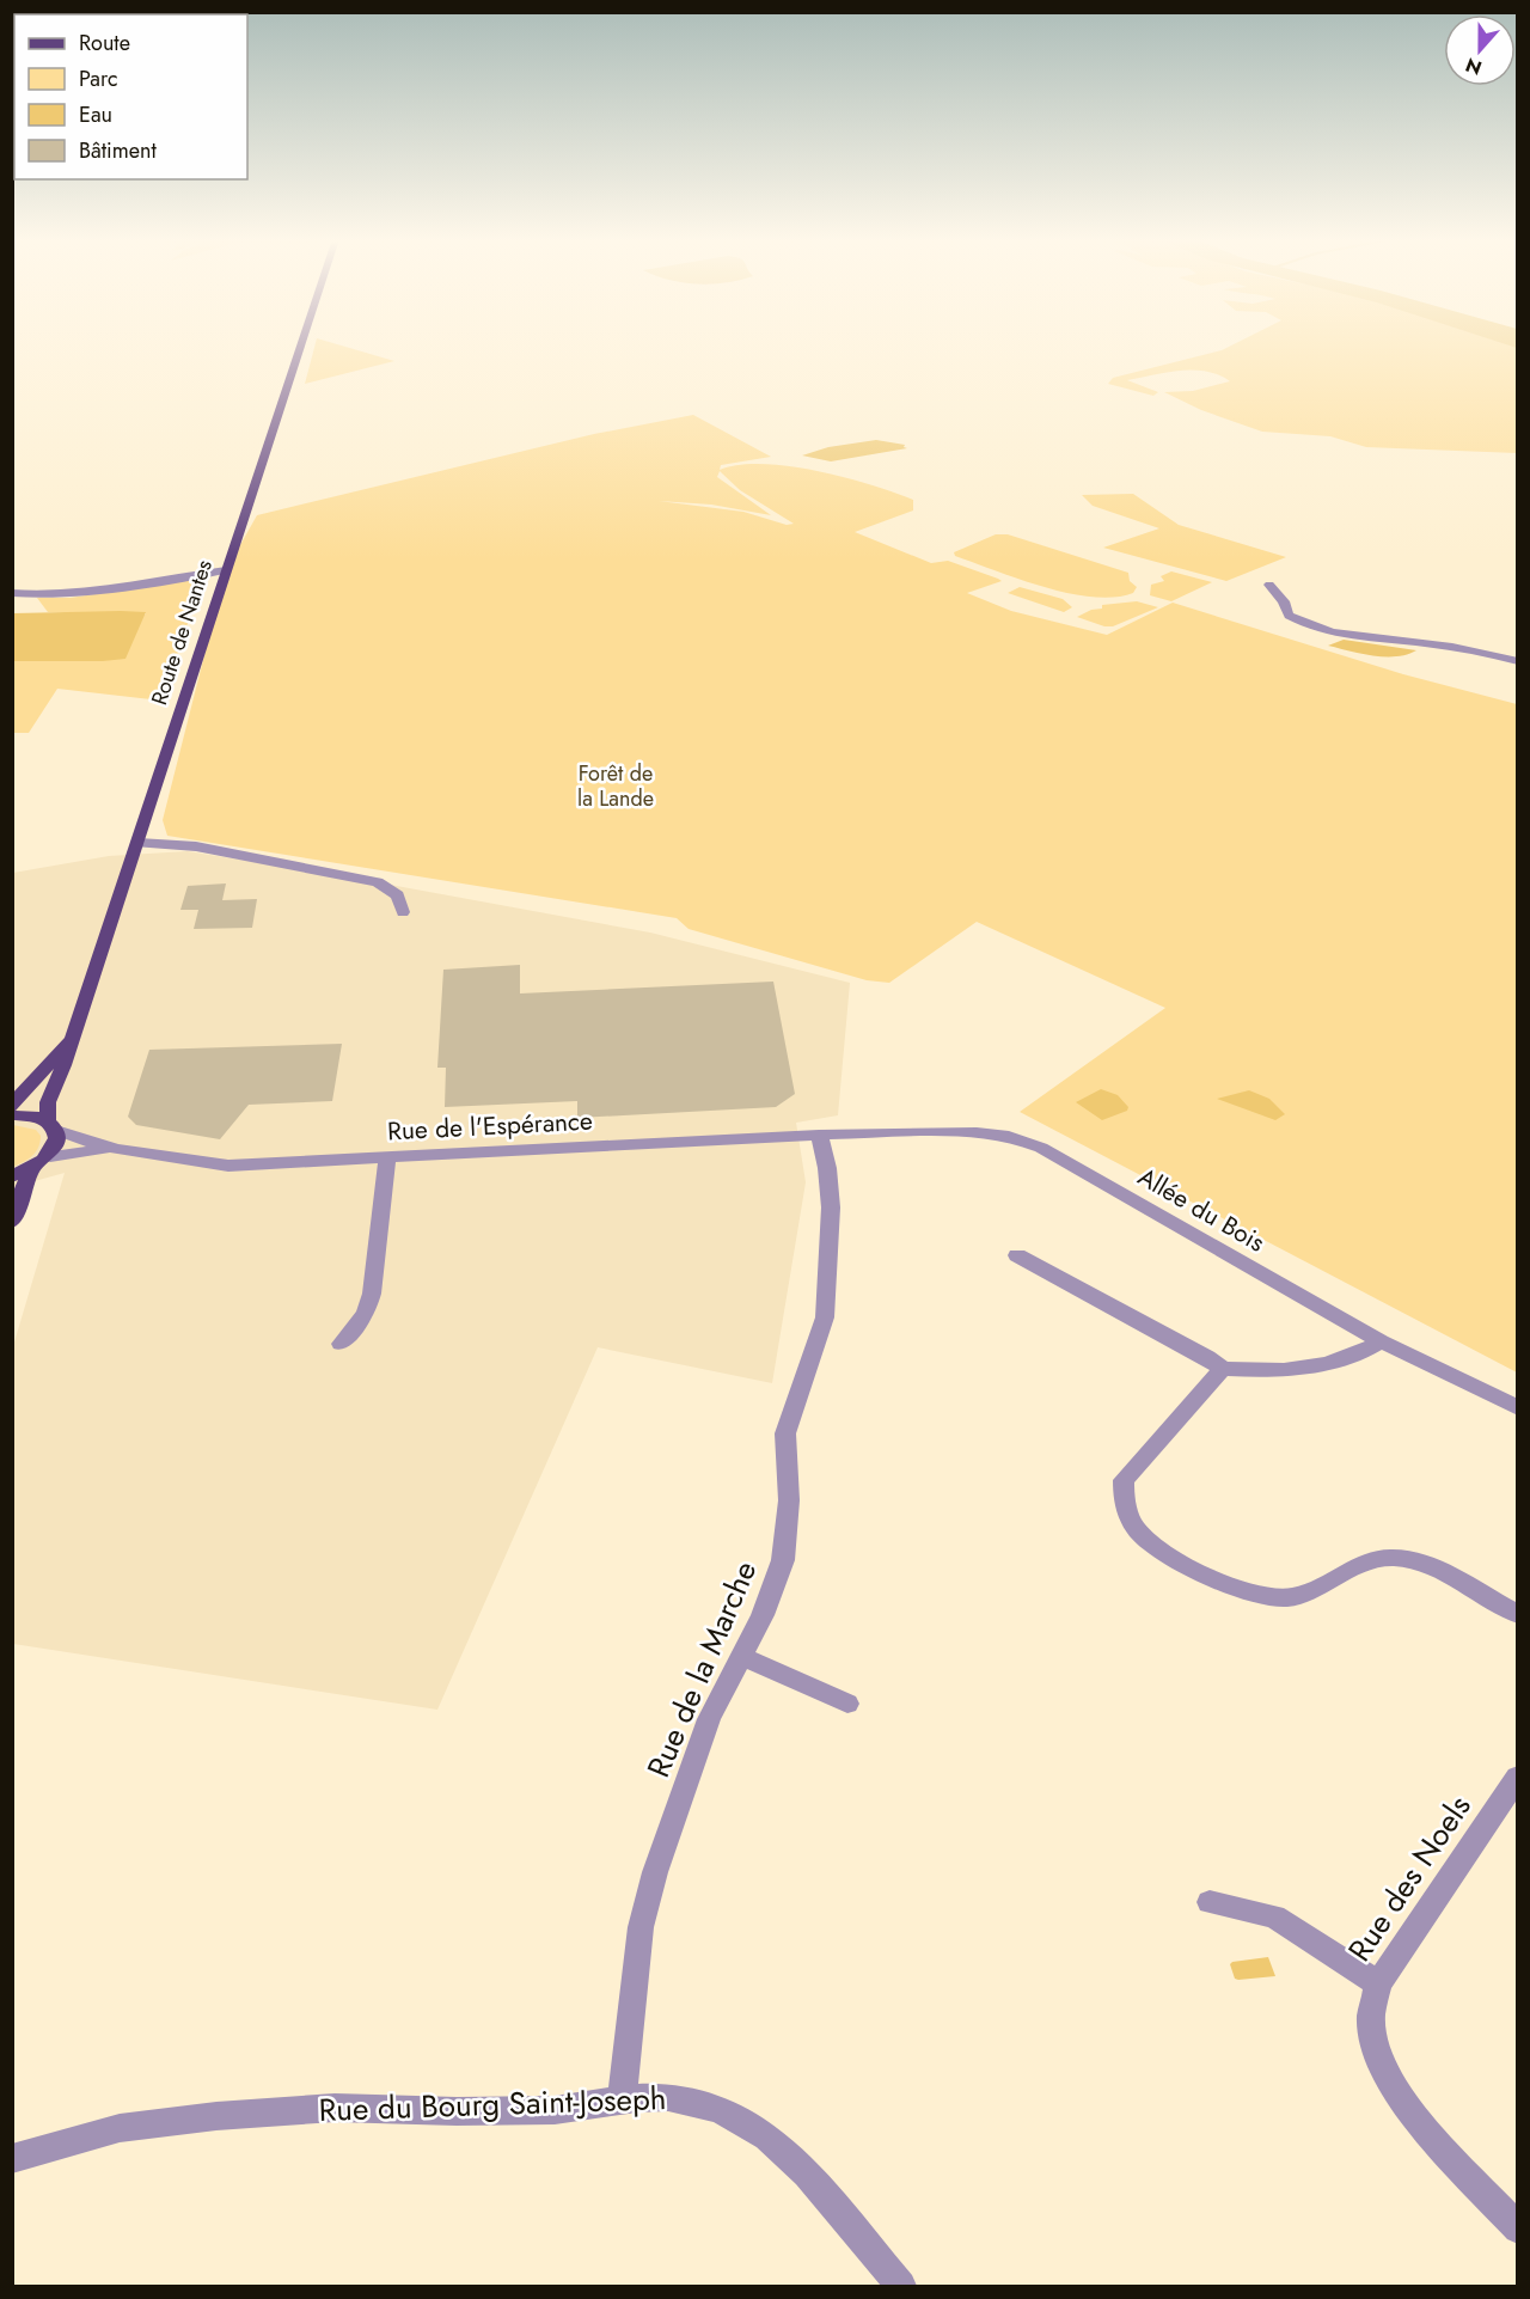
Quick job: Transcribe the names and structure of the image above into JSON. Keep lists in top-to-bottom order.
{
  "streets": {
    "main road": ["Route de Nantes"],
    "street": [
      "Rue de l'Espérance",
      "Allée du Bois",
      "Rue de la Marche",
      "Rue des Noels",
      "Rue du Bourg Saint-Joseph"
    ]
  },
  "crossings": [
    ["Route de Nantes", "Rue de l'Espérance"],
    ["Rue de l'Espérance", "Allée du Bois"],
    ["Rue de l'Espérance", "Rue de la Marche"],
    ["Allée du Bois", "Rue de la Marche"],
    ["Rue de la Marche", "Rue du Bourg Saint-Joseph"]
  ],
  "parks": ["Forêt de la Lande"],
  "legend": [
    "Route",
    "Parc",
    "Eau",
    "Bâtiment"
  ],
  "north": "bottom"
}
